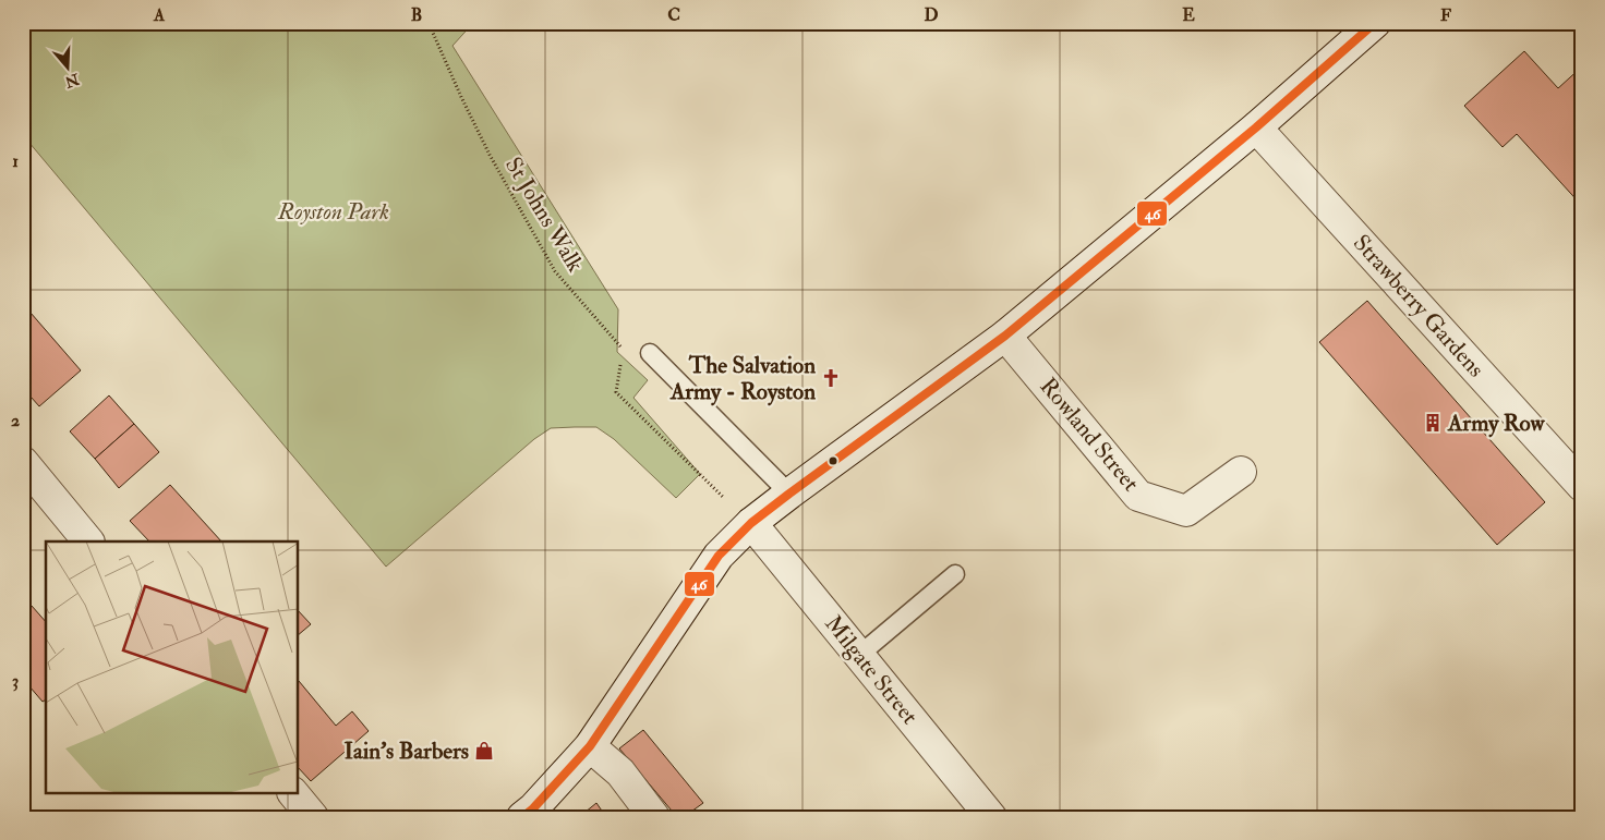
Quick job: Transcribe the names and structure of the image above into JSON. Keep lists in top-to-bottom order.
{
  "streets": {
    "street": ["Strawberry Gardens", "Rowland Street", "Milgate Street"],
    "path": ["St Johns Walk"]
  },
  "parks": ["Royston Park"],
  "places": {
    "church": ["The Salvation Army - Royston"],
    "building": ["Army Row"],
    "shop": ["Iain's Barbers"]
  },
  "lines": ["transit line 46"],
  "north": "bottom",
  "grid": {
    "columns": [
      "A",
      "B",
      "C",
      "D",
      "E",
      "F"
    ],
    "rows": ["1", "2", "3"]
  }
}
